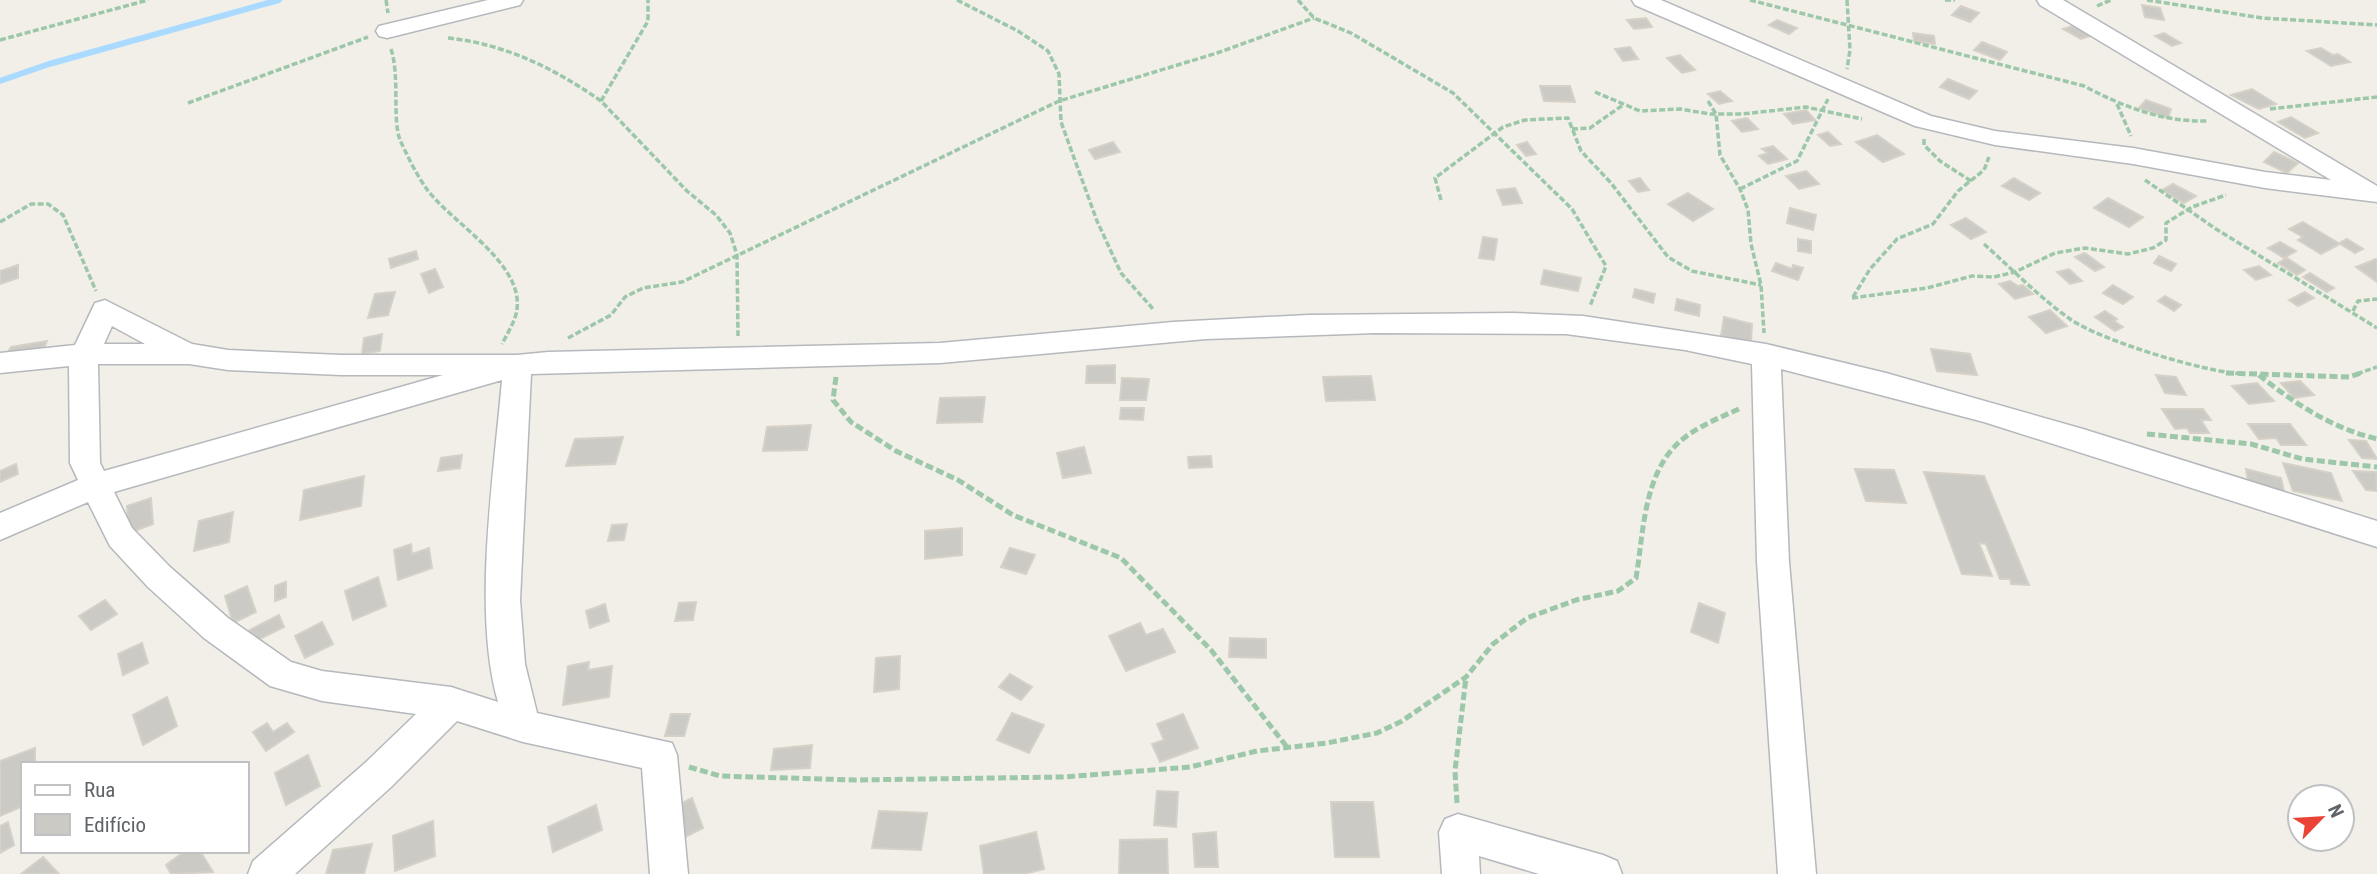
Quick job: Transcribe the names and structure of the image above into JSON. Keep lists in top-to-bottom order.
{
  "legend": ["Rua", "Edifício"],
  "north": "top right"
}
